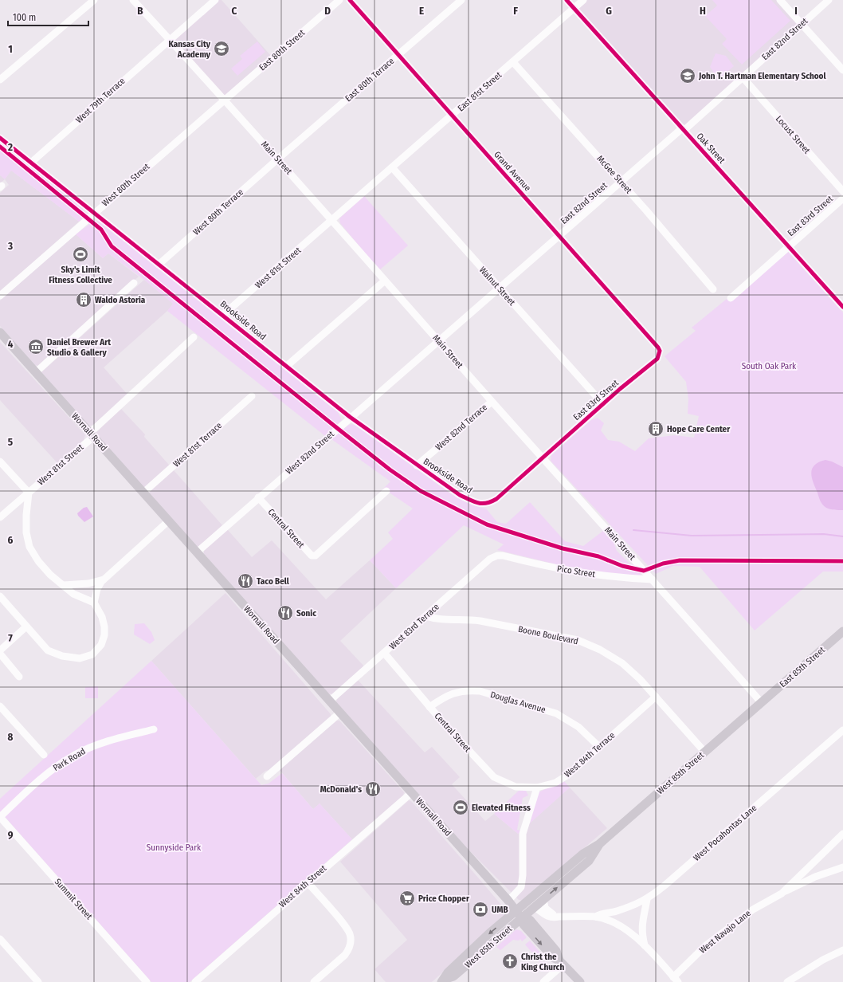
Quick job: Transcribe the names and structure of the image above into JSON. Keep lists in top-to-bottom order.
{
  "streets": {
    "main road": ["Wornall Road", "East 85th Street", "West 85th Street"],
    "street": [
      "East 82nd Street",
      "East 80th Street",
      "East 80th Terrace",
      "East 81st Street",
      "West 79th Terrace",
      "Locust Street",
      "Oak Street",
      "Main Street",
      "Grand Avenue",
      "McGee Street",
      "West 80th Street",
      "West 80th Terrace",
      "East 83rd Street",
      "West 81st Street",
      "Walnut Street",
      "Brookside Road",
      "West 82nd Terrace",
      "West 81st Terrace",
      "West 82nd Street",
      "Central Street",
      "Pico Street",
      "West 83rd Terrace",
      "Boone Boulevard",
      "Douglas Avenue",
      "West 84th Terrace",
      "Park Road",
      "West Pocahontas Lane",
      "West 84th Street",
      "Summit Street",
      "West Navajo Lane"
    ]
  },
  "crossings": [
    ["East 82nd Street", "Locust Street"],
    ["East 82nd Street", "Oak Street"],
    ["East 82nd Street", "Main Street"],
    ["East 82nd Street", "Grand Avenue"],
    ["East 82nd Street", "McGee Street"],
    ["East 82nd Street", "Walnut Street"],
    ["East 82nd Street", "West 82nd Street"],
    ["East 80th Street", "Main Street"],
    ["East 80th Street", "West 80th Street"],
    ["East 80th Terrace", "Main Street"],
    ["East 80th Terrace", "Grand Avenue"],
    ["East 80th Terrace", "West 80th Terrace"],
    ["East 81st Street", "Oak Street"],
    ["East 81st Street", "Main Street"],
    ["East 81st Street", "Grand Avenue"],
    ["East 81st Street", "McGee Street"],
    ["East 81st Street", "West 81st Street"],
    ["East 81st Street", "Walnut Street"],
    ["West 79th Terrace", "Main Street"],
    ["West 79th Terrace", "Brookside Road"],
    ["Oak Street", "East 83rd Street"],
    ["Main Street", "West 80th Street"],
    ["Main Street", "West 80th Terrace"],
    ["Main Street", "East 83rd Street"],
    ["Main Street", "West 81st Street"],
    ["Main Street", "West 82nd Terrace"],
    ["Main Street", "West 82nd Street"],
    ["Main Street", "Pico Street"],
    ["Main Street", "East 85th Street"],
    ["Main Street", "West 85th Street"],
    ["Grand Avenue", "East 83rd Street"],
    ["West 80th Street", "Brookside Road"],
    ["West 80th Terrace", "Brookside Road"],
    ["East 83rd Street", "Walnut Street"],
    ["East 83rd Street", "Brookside Road"],
    ["West 81st Street", "Brookside Road"],
    ["West 81st Street", "Wornall Road"],
    ["Brookside Road", "West 82nd Terrace"],
    ["Brookside Road", "West 82nd Street"],
    ["Wornall Road", "West 81st Terrace"],
    ["Wornall Road", "West 82nd Street"],
    ["Wornall Road", "West 83rd Terrace"],
    ["Wornall Road", "West 85th Street"],
    ["Wornall Road", "West 84th Street"],
    ["West 82nd Street", "Central Street"],
    ["Central Street", "West 83rd Terrace"],
    ["Central Street", "Douglas Avenue"],
    ["Central Street", "West 84th Terrace"],
    ["Pico Street", "West 83rd Terrace"],
    ["West 83rd Terrace", "Boone Boulevard"],
    ["Boone Boulevard", "West 84th Terrace"],
    ["Boone Boulevard", "West 85th Street"],
    ["East 85th Street", "West 85th Street"],
    ["Douglas Avenue", "West 84th Terrace"],
    ["Park Road", "Summit Street"]
  ],
  "parks": ["South Oak Park", "Sunnyside Park"],
  "places": {
    "school or university": ["Kansas City Academy", "John T. Hartman Elementary School"],
    "sports": ["Sky's Limit Fitness Collective", "Elevated Fitness"],
    "building": ["Waldo Astoria", "Hope Care Center"],
    "museum": ["Daniel Brewer Art Studio & Gallery"],
    "restaurant": ["Taco Bell", "Sonic", "McDonald's"],
    "supermarket": ["Price Chopper"],
    "bank": ["UMB"],
    "church": ["Christ the King Church"]
  },
  "scale_bar": "100 m",
  "grid": {
    "columns": [
      "B",
      "C",
      "D",
      "E",
      "F",
      "G",
      "H",
      "I"
    ],
    "rows": [
      "1",
      "2",
      "3",
      "4",
      "5",
      "6",
      "7",
      "8",
      "9"
    ]
  }
}
